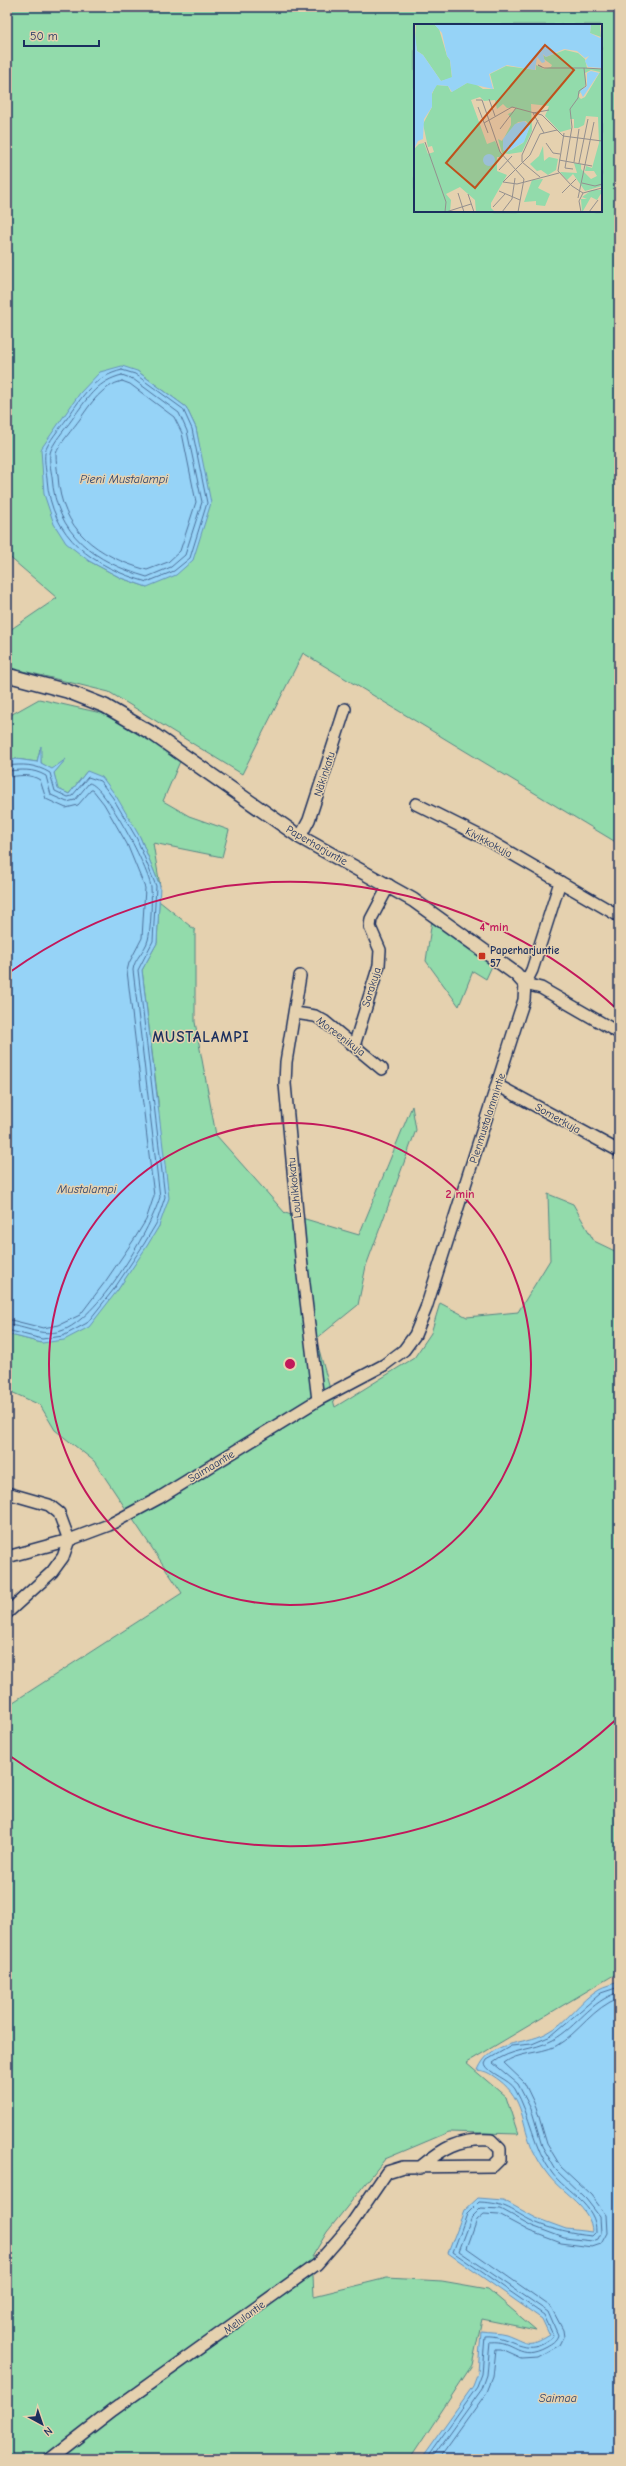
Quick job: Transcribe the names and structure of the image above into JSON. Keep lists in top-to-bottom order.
{
  "streets": {
    "street": [
      "Näkinkatu",
      "Kivikkokuja",
      "Paperharjuntie",
      "Sorakuja",
      "Moreenikuja",
      "Pienmustalammintie",
      "Somerkuja",
      "Louhikkokatu",
      "Saimaantie",
      "Melulantie"
    ]
  },
  "crossings": [
    ["Näkinkatu", "Paperharjuntie"],
    ["Kivikkokuja", "Pienmustalammintie"],
    ["Paperharjuntie", "Sorakuja"],
    ["Paperharjuntie", "Pienmustalammintie"],
    ["Sorakuja", "Moreenikuja"],
    ["Moreenikuja", "Louhikkokatu"],
    ["Pienmustalammintie", "Somerkuja"],
    ["Pienmustalammintie", "Saimaantie"],
    ["Louhikkokatu", "Saimaantie"]
  ],
  "districts": ["MUSTALAMPI"],
  "water": ["Pieni Mustalampi", "Mustalampi", "Saimaa"],
  "places": {
    "transit": ["Paperharjuntie 57"]
  },
  "scale_bar": "50 m",
  "north": "bottom right",
  "rings": ["4 min", "2 min"]
}
